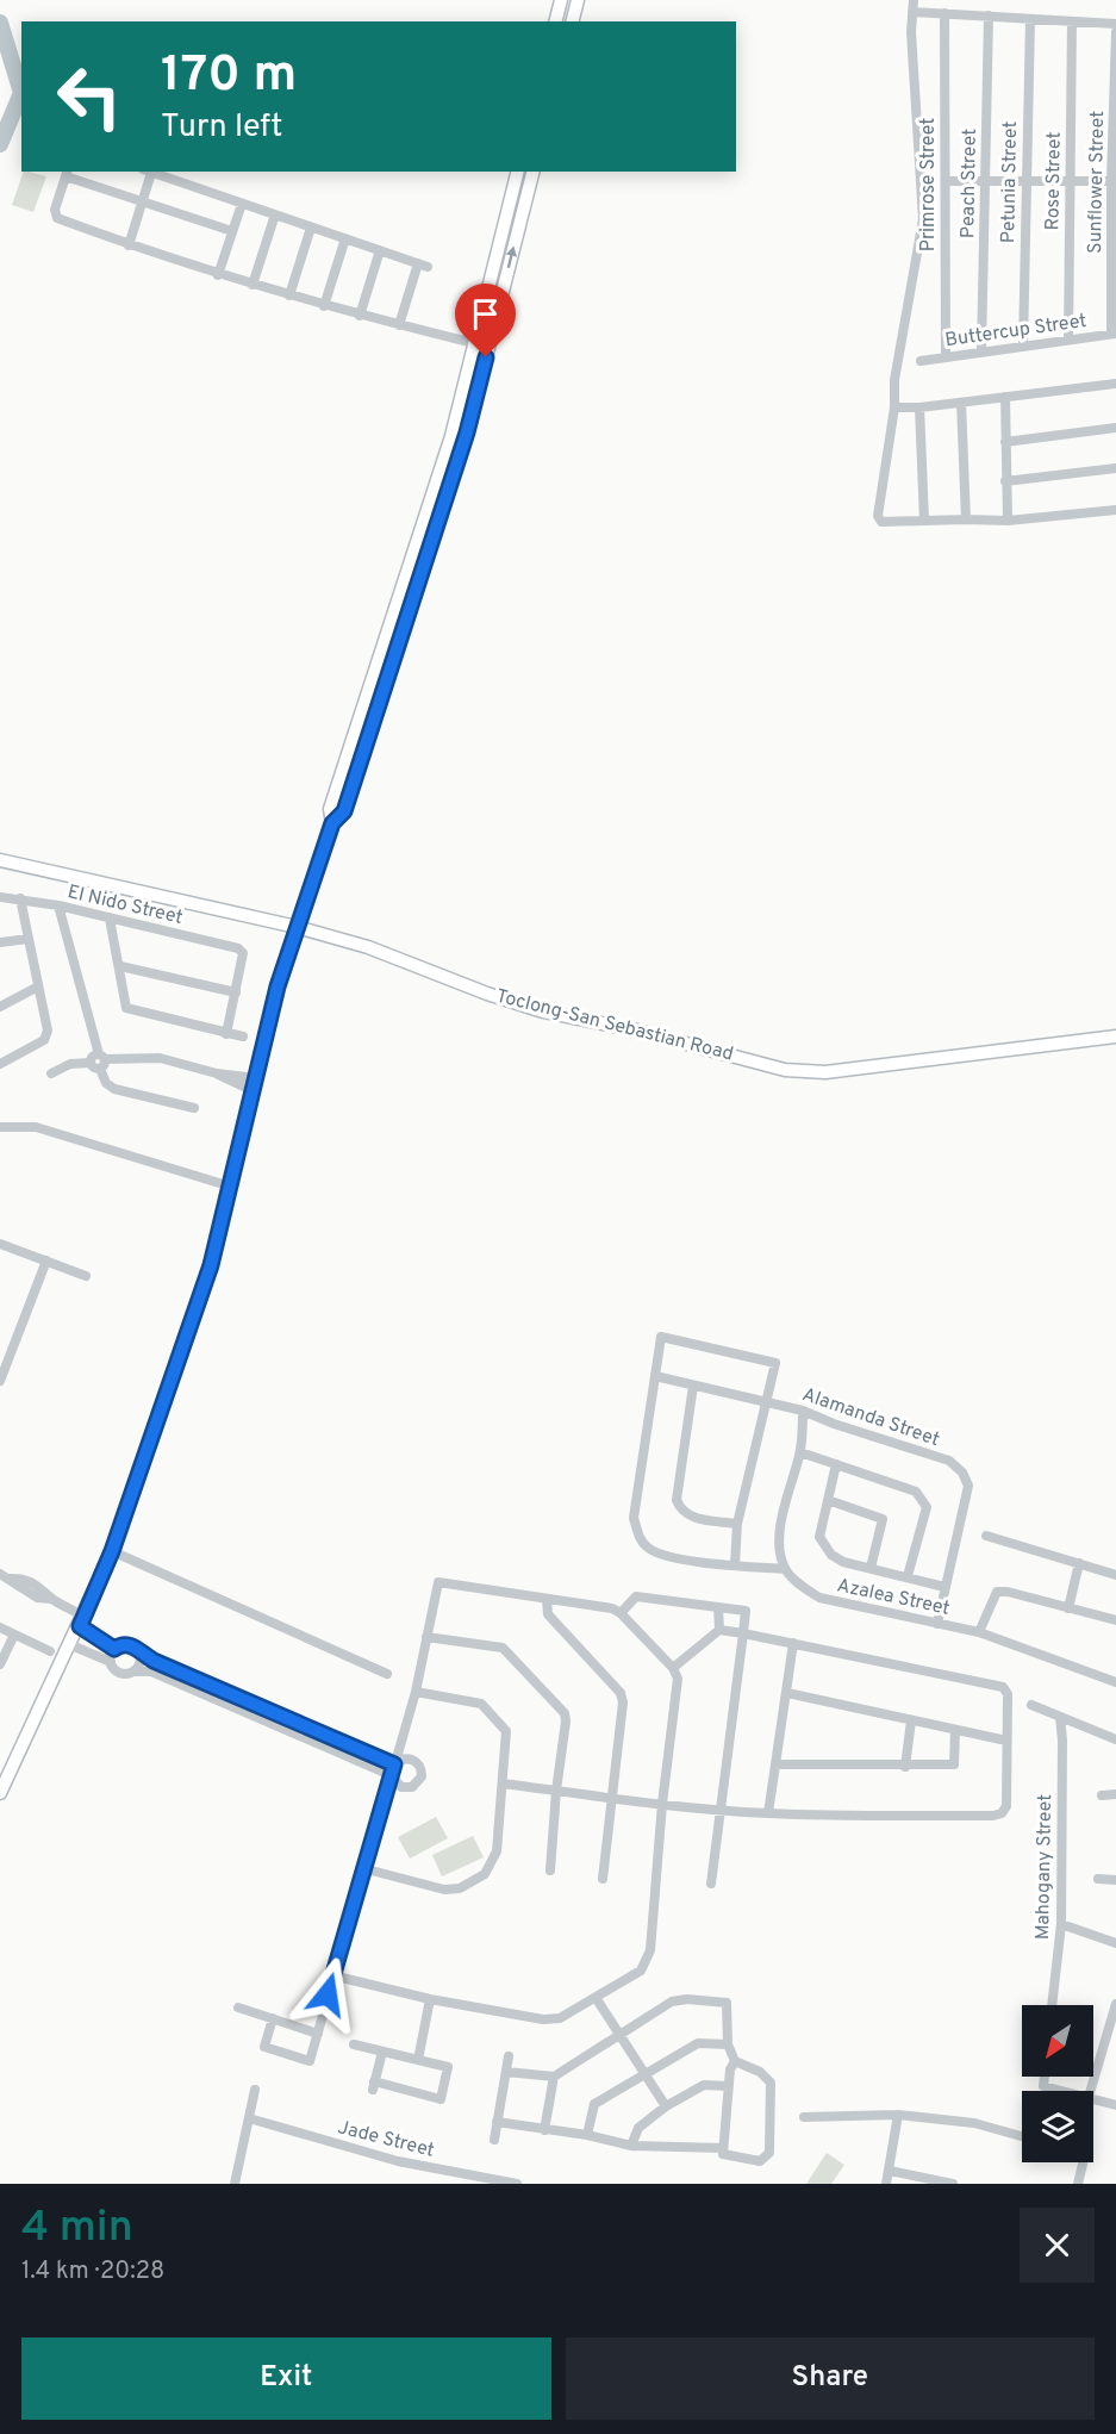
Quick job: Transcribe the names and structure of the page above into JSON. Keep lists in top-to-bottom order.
{
  "streets": {
    "main road": ["Toclong-San Sebastian Road"],
    "street": [
      "Rose Street",
      "Petunia Street",
      "Sunflower Street",
      "Peach Street",
      "Primrose Street",
      "Buttercup Street",
      "El Nido Street",
      "Alamanda Street",
      "Azalea Street",
      "Mahogany Street",
      "Jade Street"
    ]
  },
  "crossings": [
    ["Rose Street", "Buttercup Street"],
    ["Petunia Street", "Buttercup Street"],
    ["Sunflower Street", "Buttercup Street"],
    ["Peach Street", "Buttercup Street"],
    ["Primrose Street", "Buttercup Street"],
    ["Alamanda Street", "Azalea Street"]
  ],
  "north": "bottom left",
  "page": {
    "turn": ["170 m", "Turn left"],
    "heading": ["4 min", "1.4 km · 20:28"],
    "buttons": ["Exit", "Share"]
  }
}
